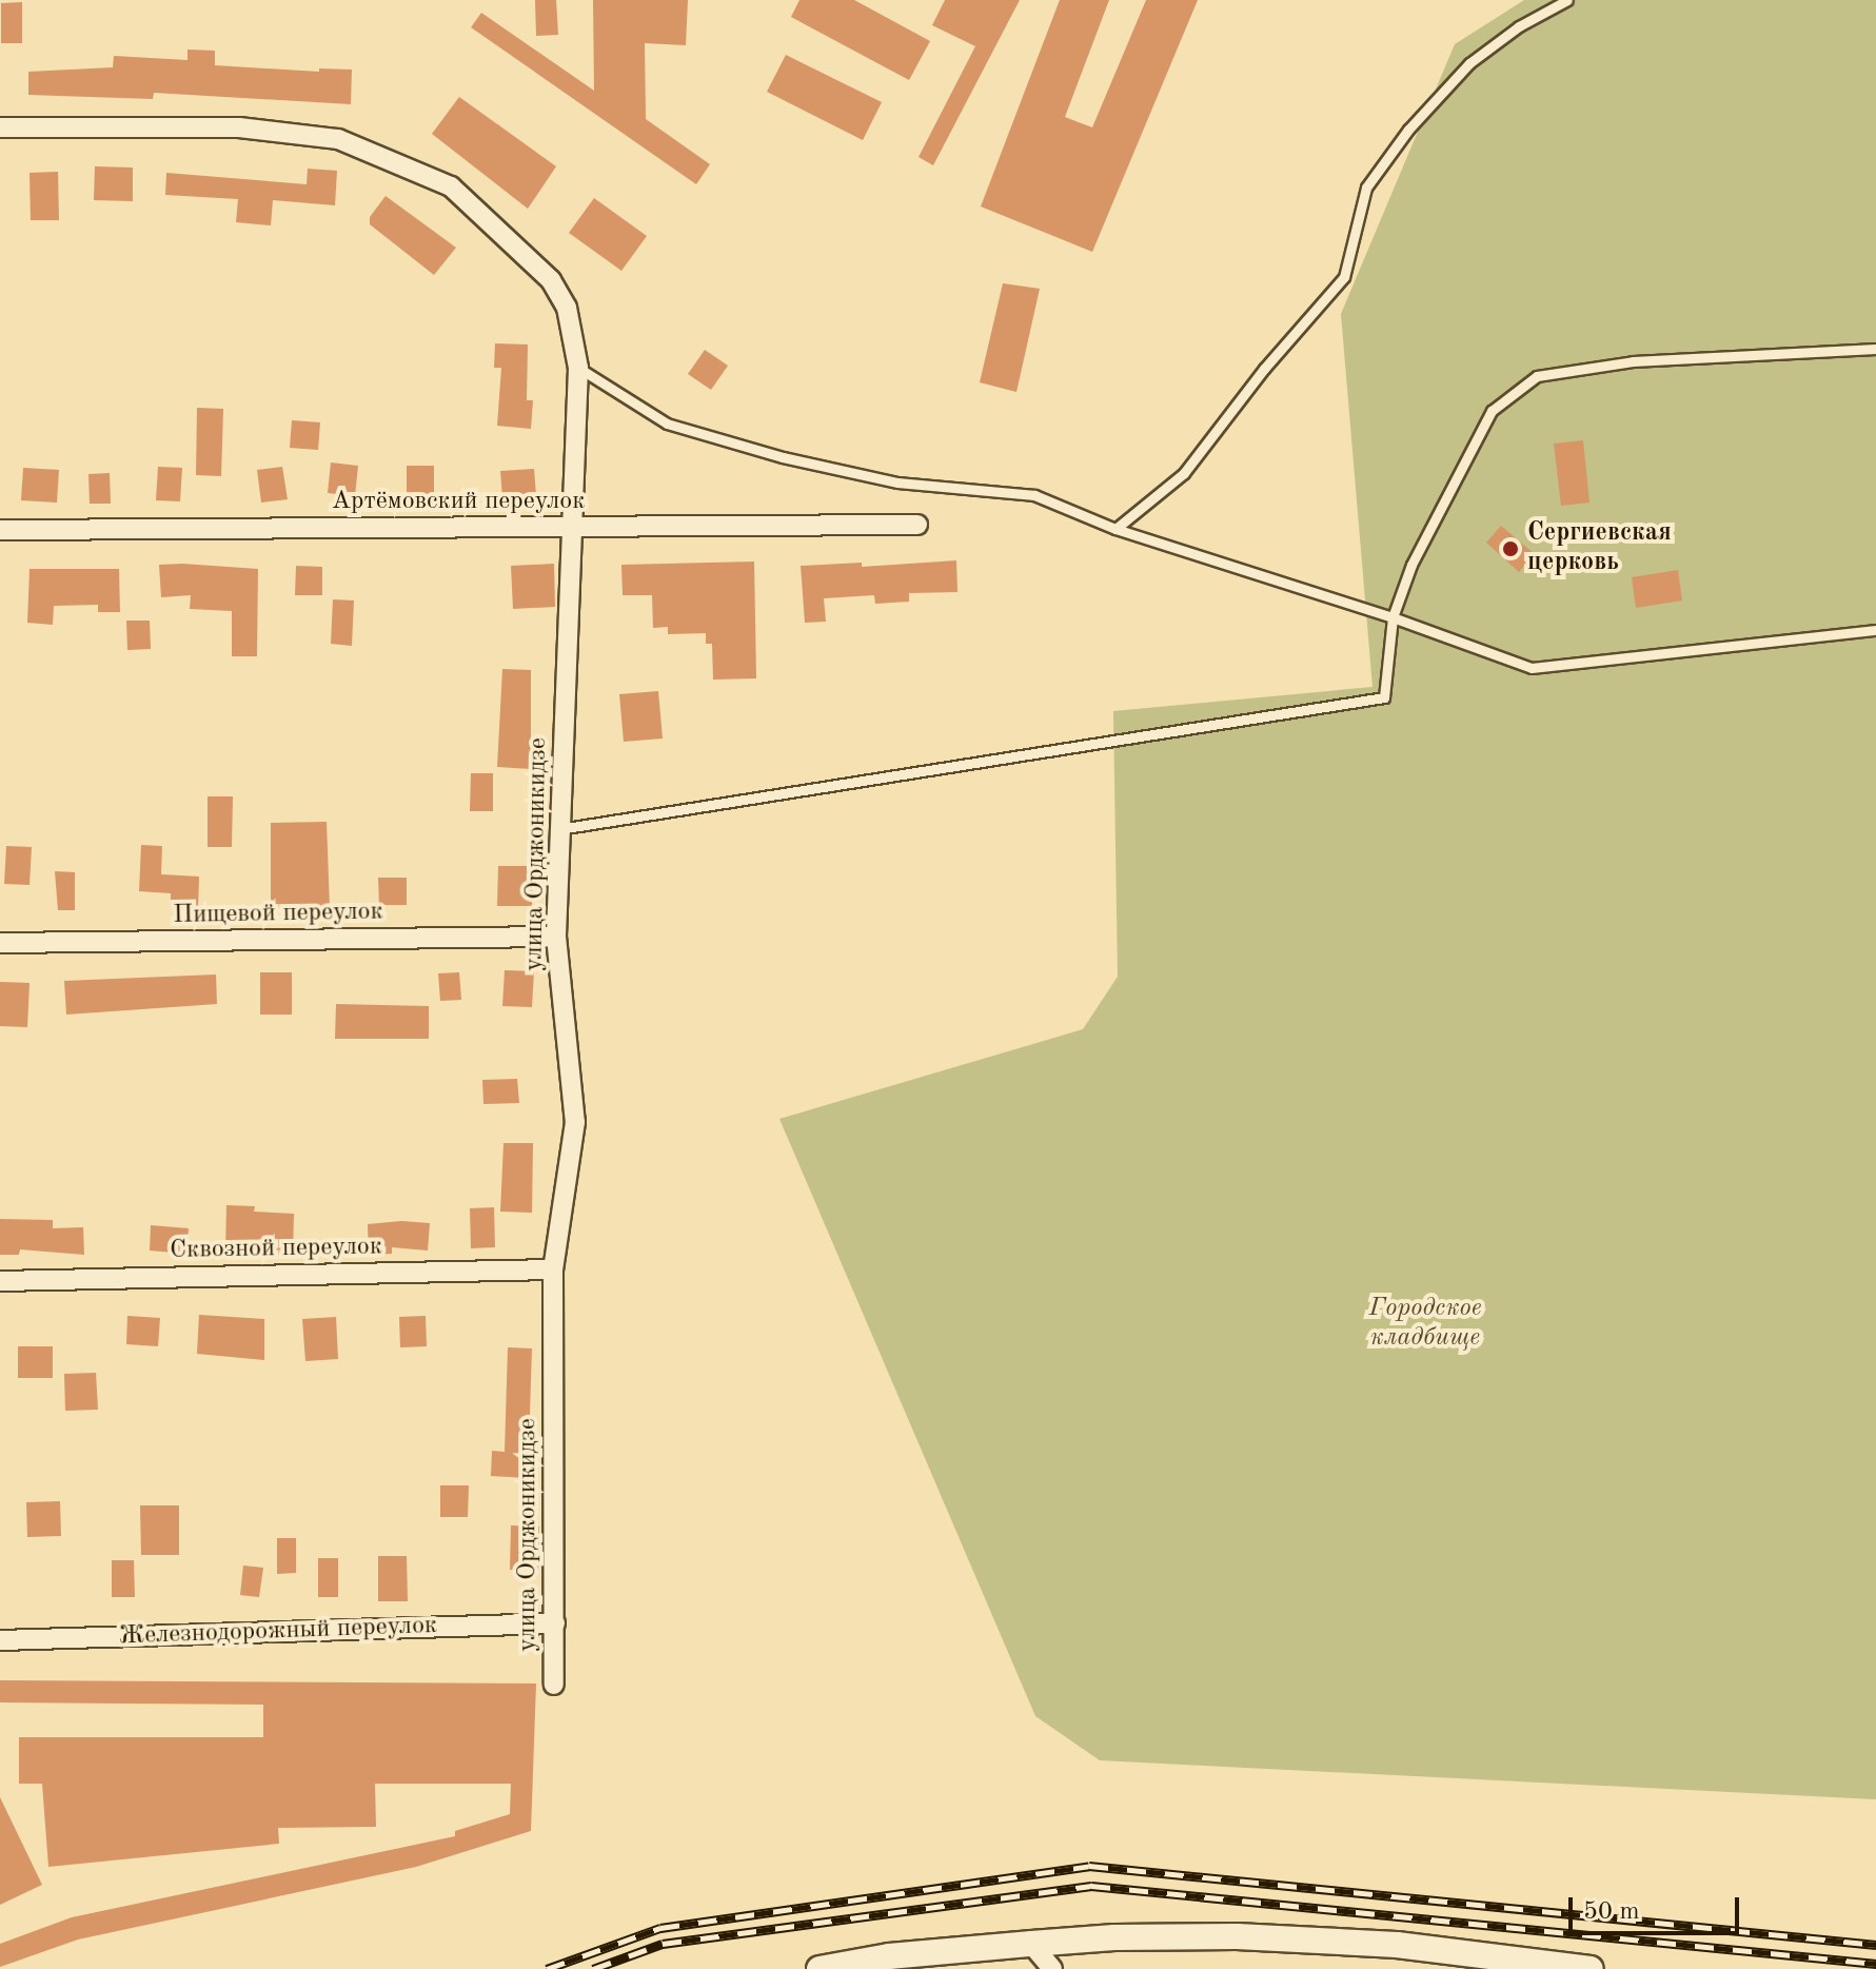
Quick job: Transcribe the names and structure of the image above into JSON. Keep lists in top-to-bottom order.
{
  "streets": {
    "street": [
      "Артёмовский переулок",
      "улица Орджоникидзе",
      "Пищевой переулок",
      "Сквозной переулок",
      "Железнодорожный переулок"
    ]
  },
  "crossings": [
    ["Артёмовский переулок", "улица Орджоникидзе"],
    ["улица Орджоникидзе", "Пищевой переулок"],
    ["улица Орджоникидзе", "Сквозной переулок"],
    ["улица Орджоникидзе", "Железнодорожный переулок"]
  ],
  "parks": ["Городское кладбище"],
  "places": ["Сергиевская церковь"],
  "scale_bar": "50 m"
}
